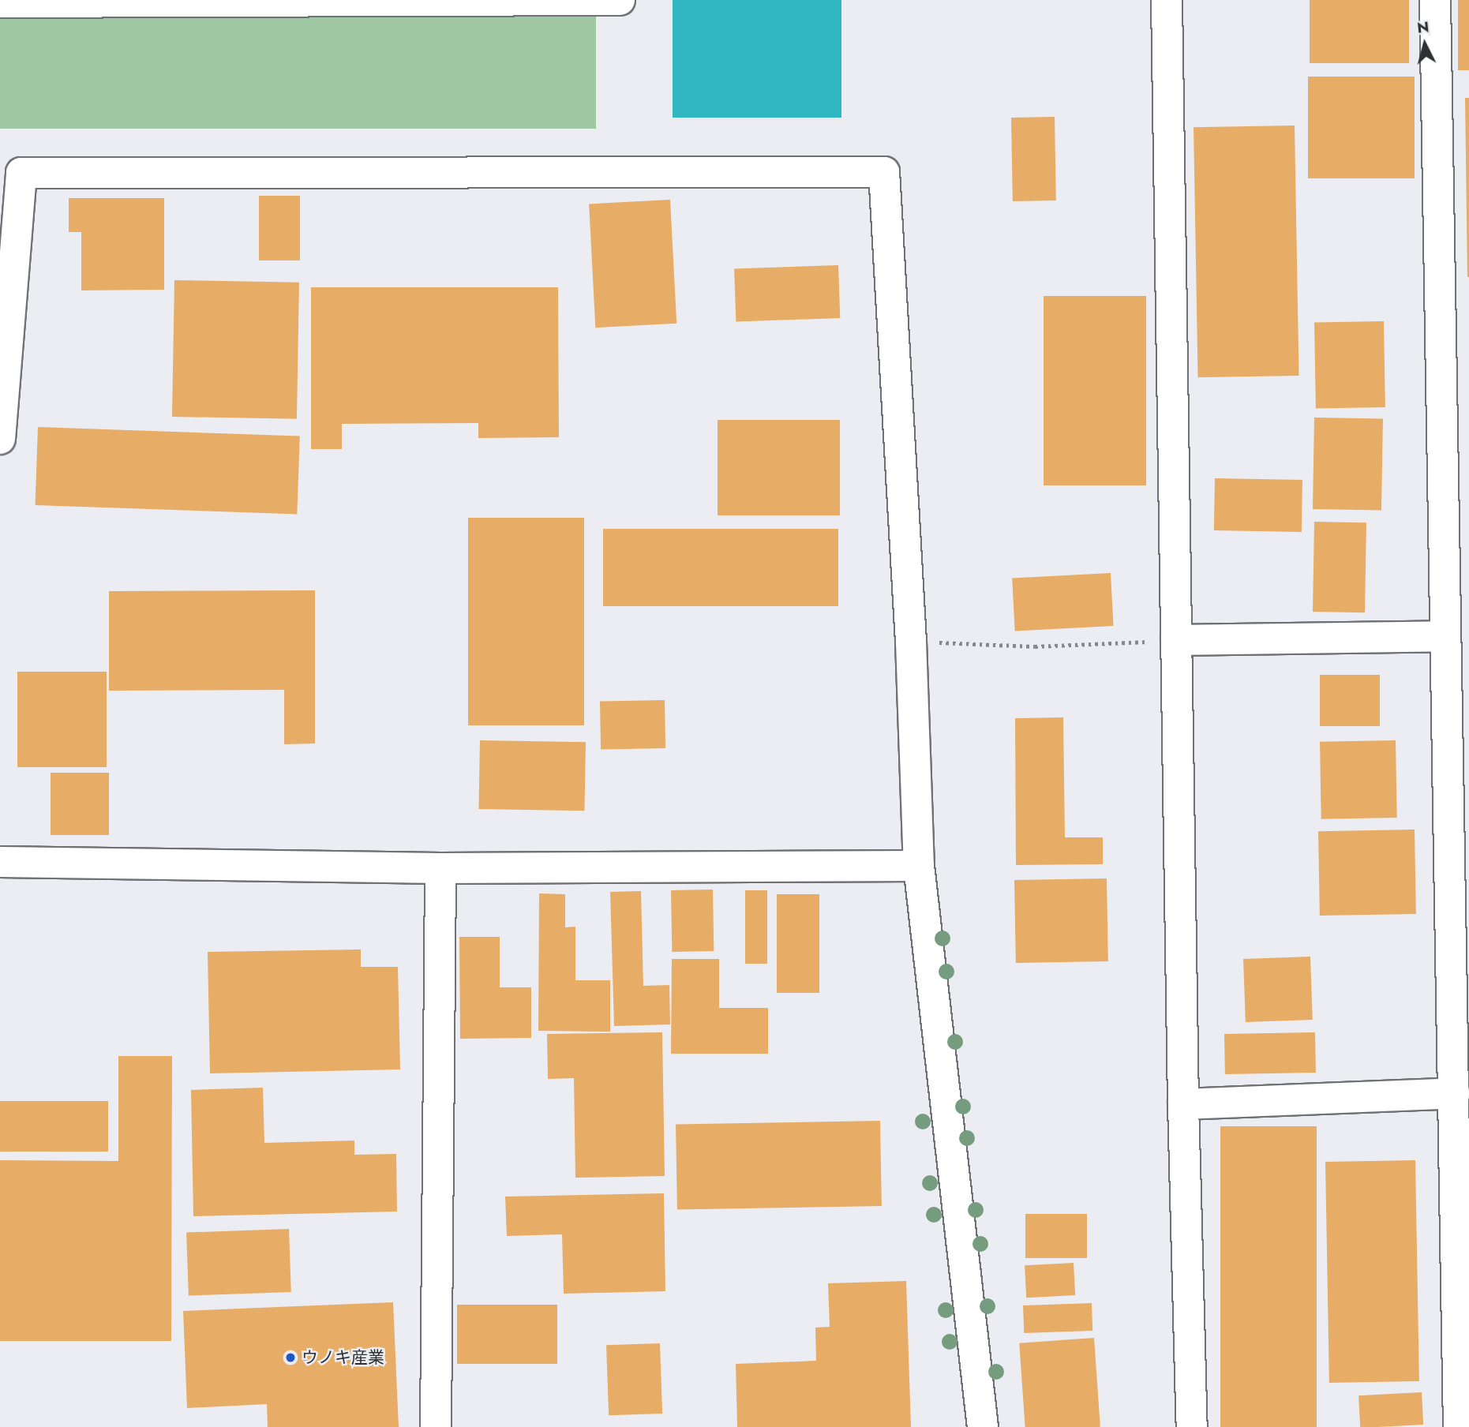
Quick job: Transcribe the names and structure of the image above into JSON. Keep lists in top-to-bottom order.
{
  "places": ["ウノキ産業"],
  "north": "top"
}
